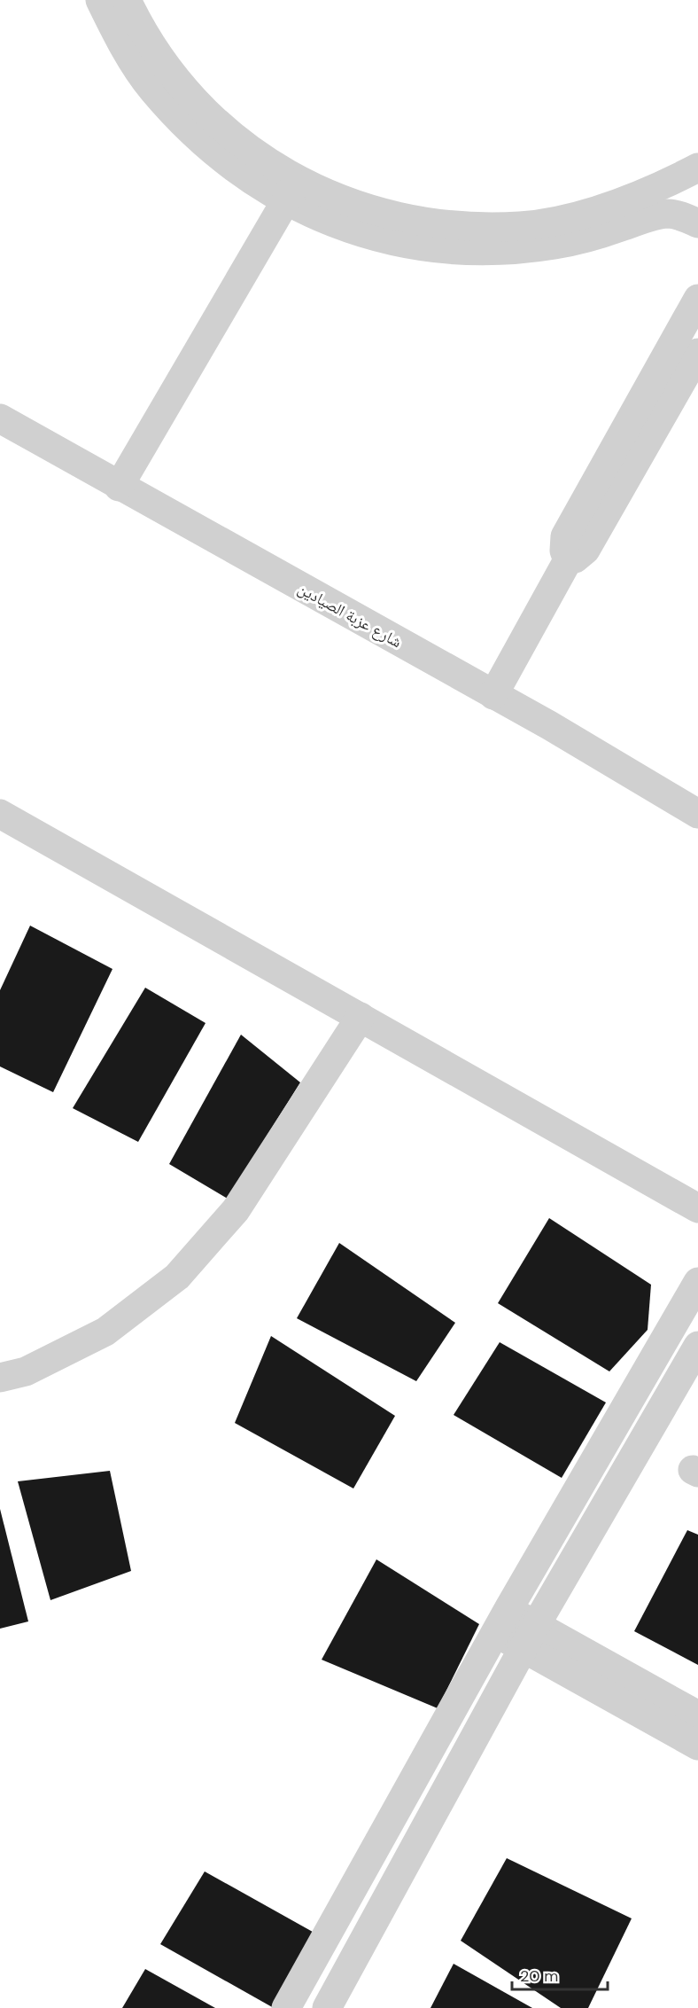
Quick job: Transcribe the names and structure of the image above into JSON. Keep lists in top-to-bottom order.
{
  "streets": {
    "street": ["شارع عزبة الصيادين"]
  },
  "scale_bar": "20 m"
}
